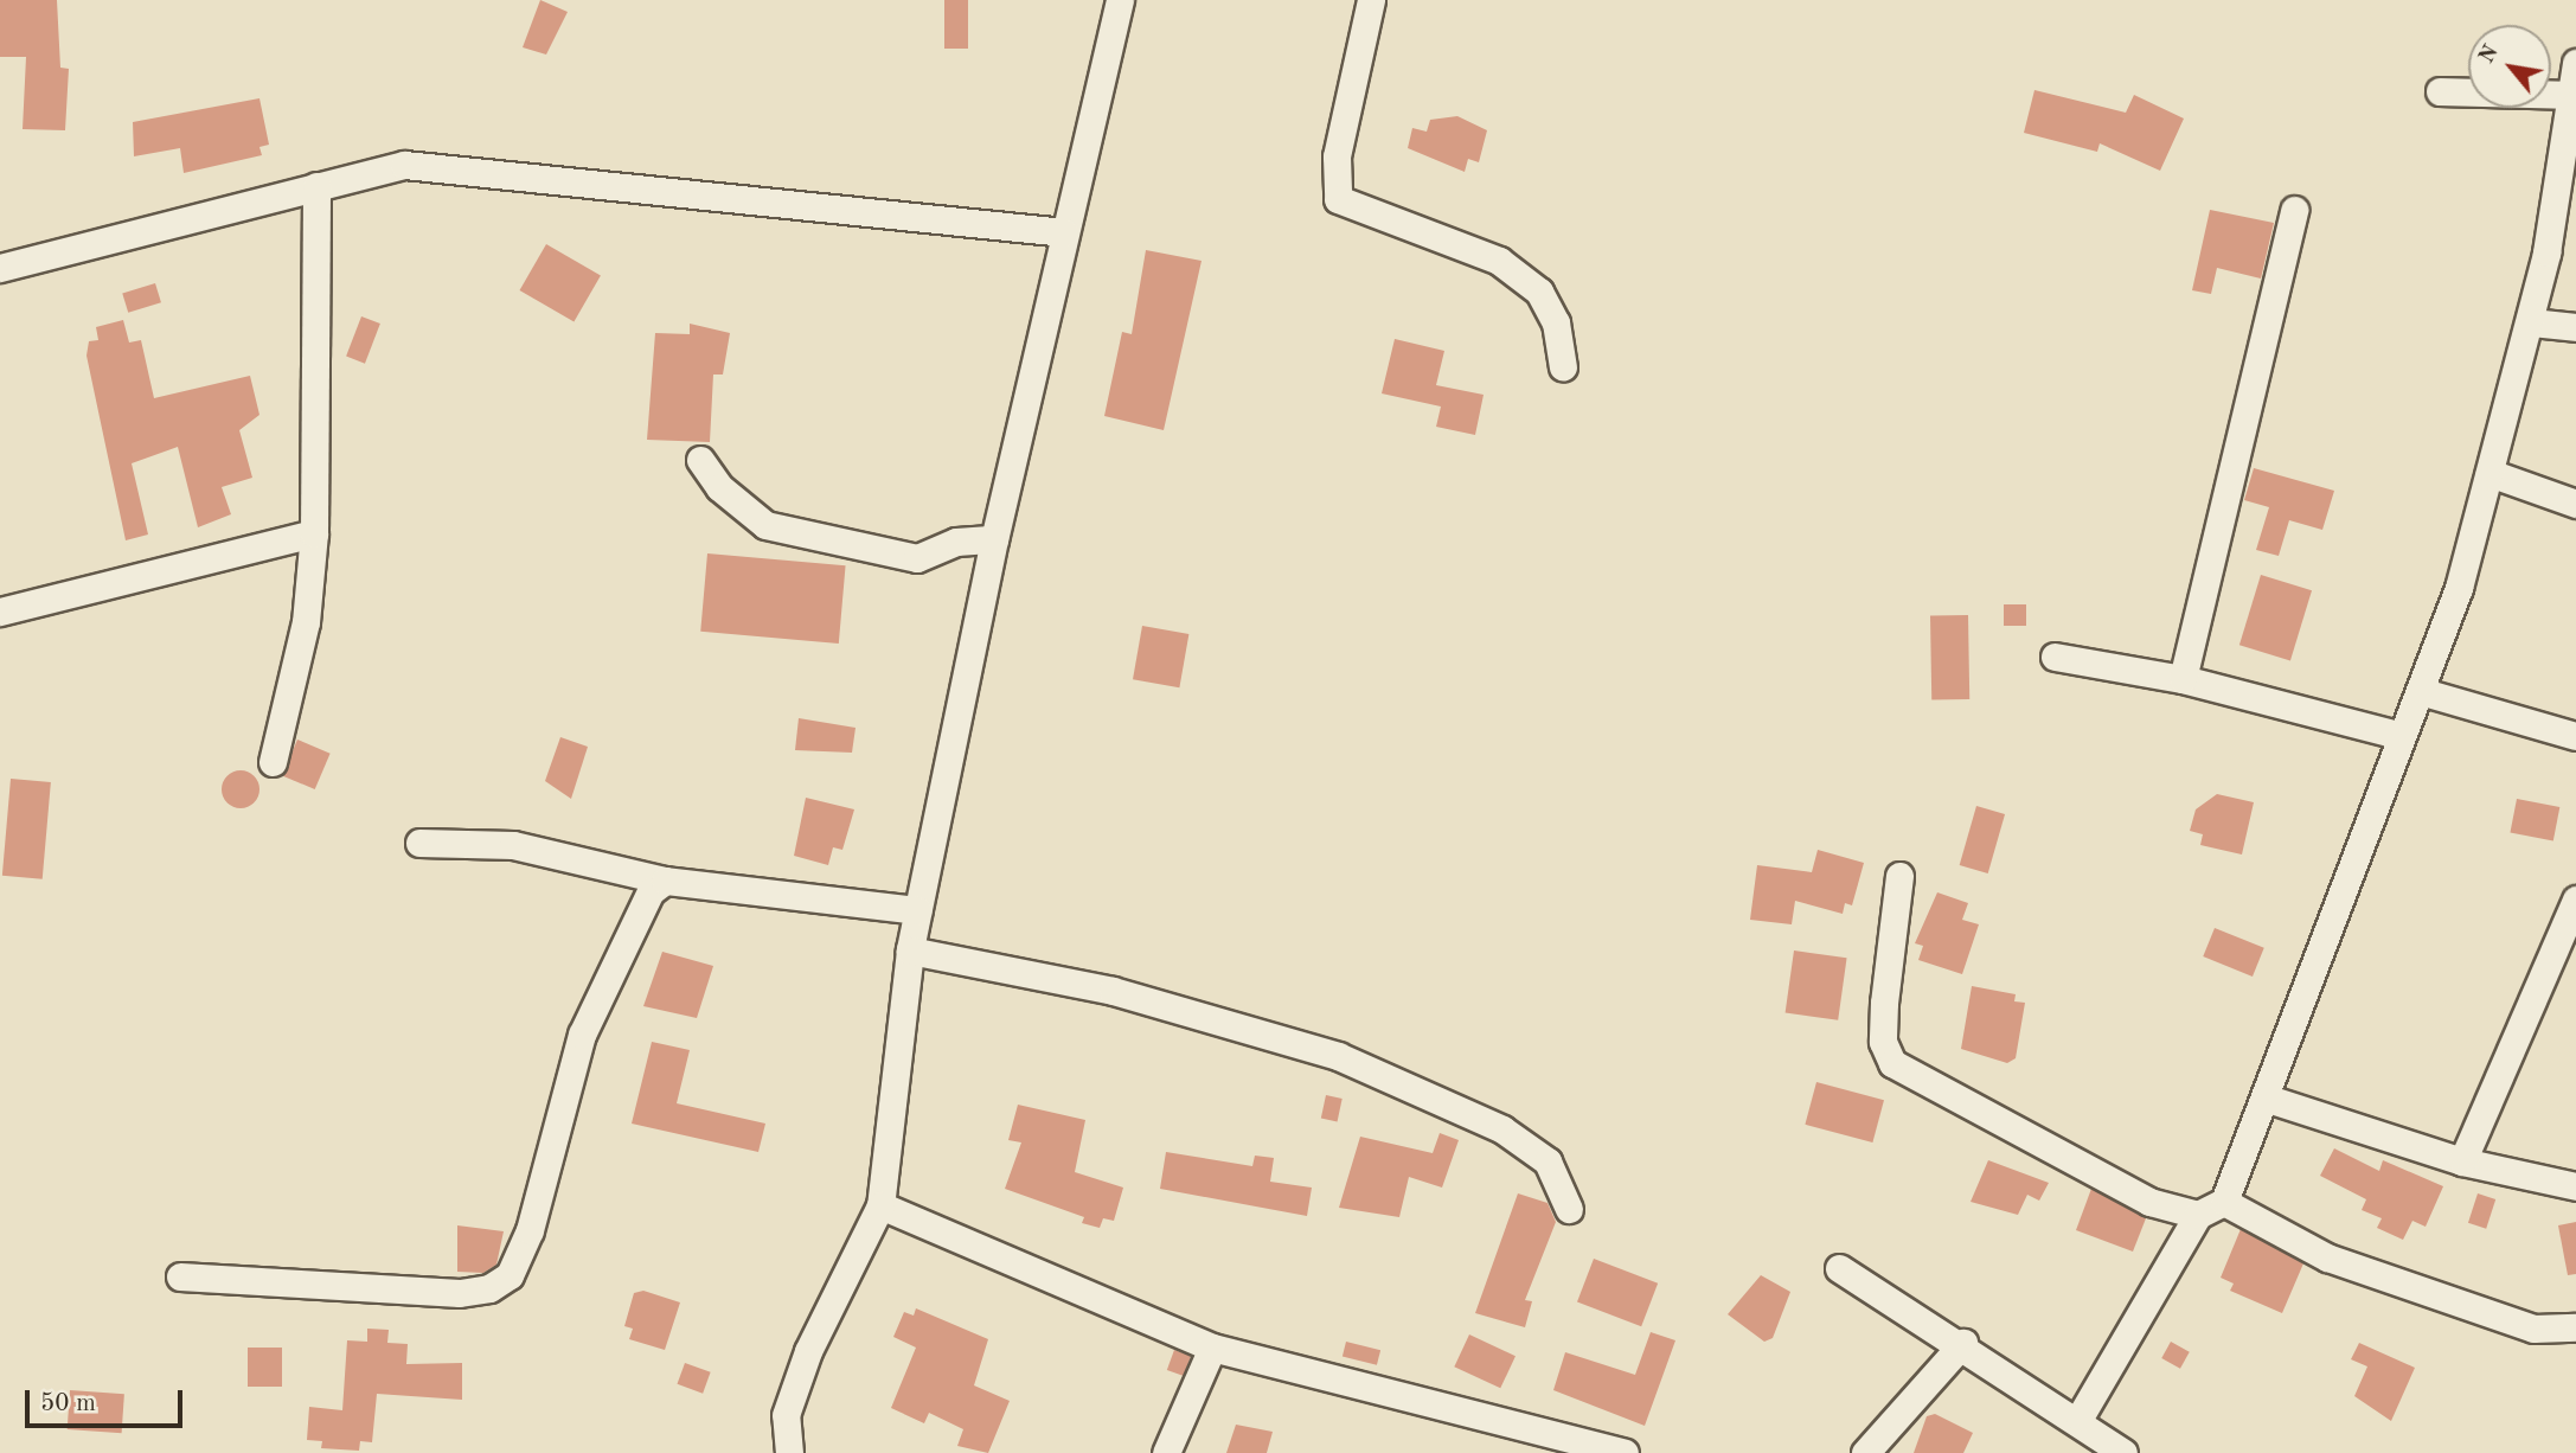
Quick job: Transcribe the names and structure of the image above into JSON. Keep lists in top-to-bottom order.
{
  "scale_bar": "50 m",
  "north": "top left"
}
